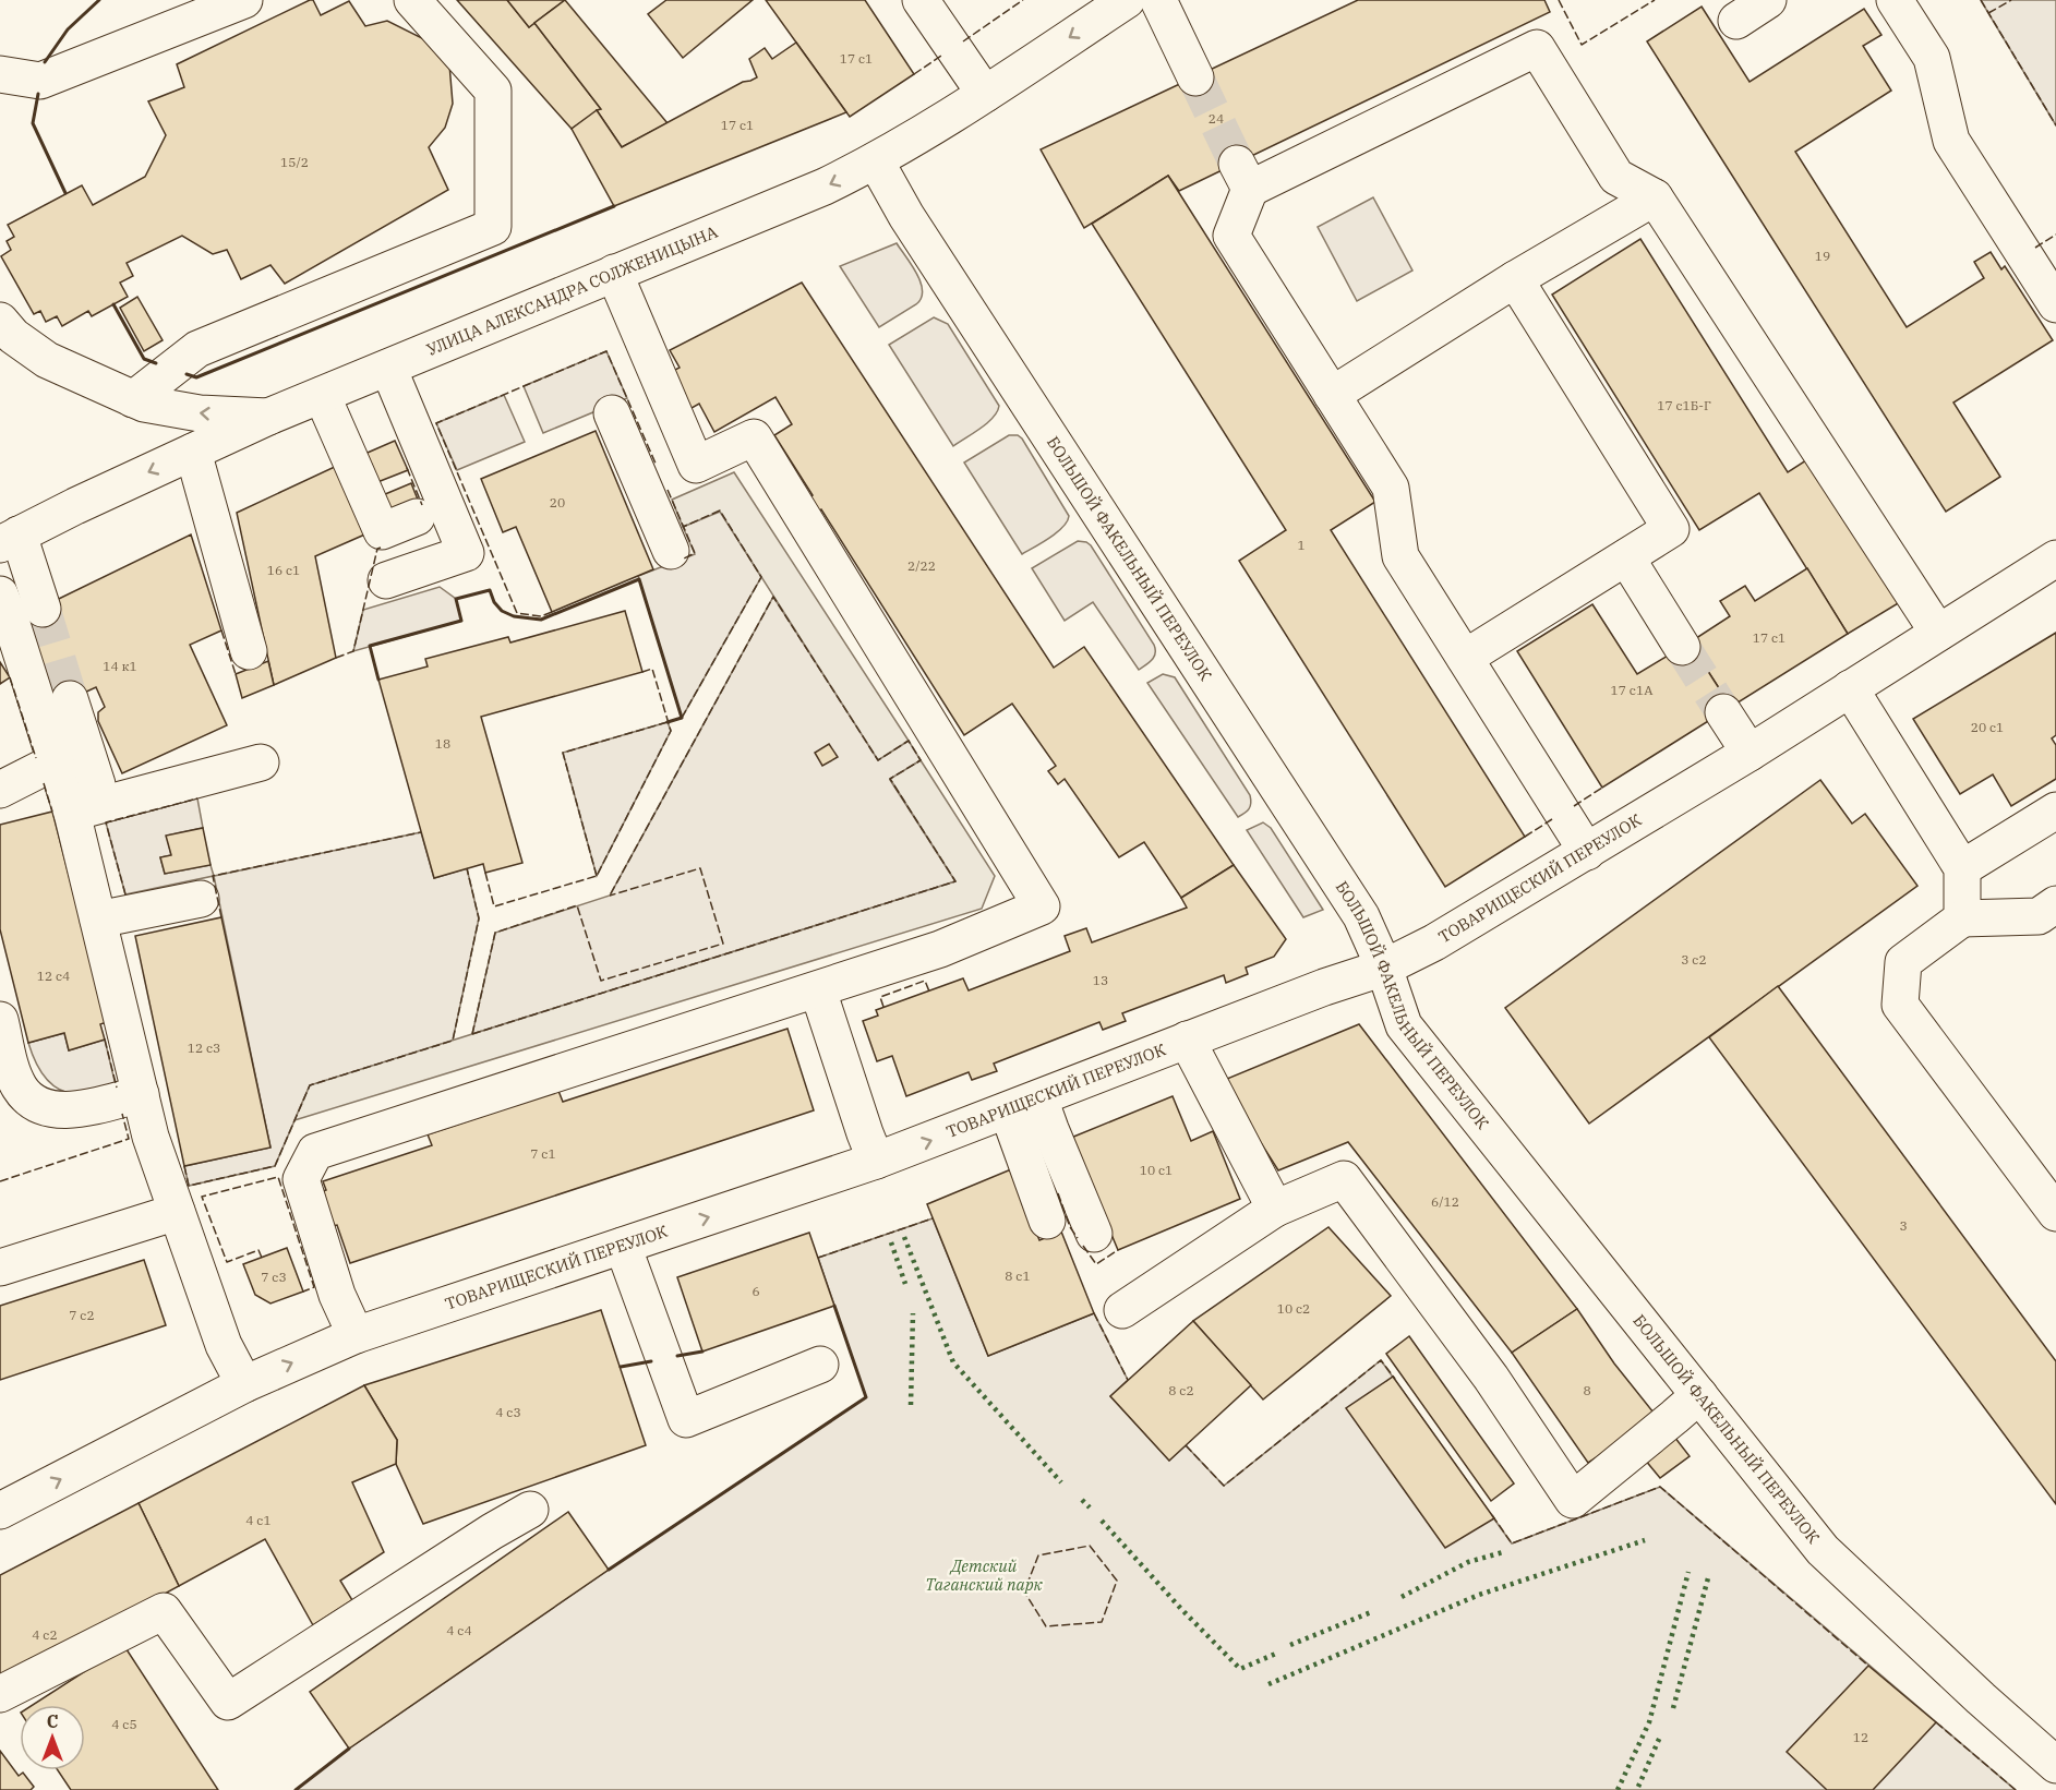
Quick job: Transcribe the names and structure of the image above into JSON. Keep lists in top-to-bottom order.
{
  "streets": {
    "street": ["УЛИЦА АЛЕКСАНДРА СОЛЖЕНИЦЫНА", "БОЛЬШОЙ ФАКЕЛЬНЫЙ ПЕРЕУЛОК", "ТОВАРИЩЕСКИЙ ПЕРЕУЛОК"]
  },
  "crossings": [
    ["УЛИЦА АЛЕКСАНДРА СОЛЖЕНИЦЫНА", "БОЛЬШОЙ ФАКЕЛЬНЫЙ ПЕРЕУЛОК"],
    ["БОЛЬШОЙ ФАКЕЛЬНЫЙ ПЕРЕУЛОК", "ТОВАРИЩЕСКИЙ ПЕРЕУЛОК"]
  ],
  "one_way": ["УЛИЦА АЛЕКСАНДРА СОЛЖЕНИЦЫНА", "ТОВАРИЩЕСКИЙ ПЕРЕУЛОК"],
  "parks": ["Детский Таганский парк"],
  "house_numbers": [
    "17 с1",
    "24",
    "17 с1",
    "15/2",
    "19",
    "17 с1Б-Г",
    "20",
    "1",
    "2/22",
    "16 с1",
    "17 с1",
    "14 к1",
    "17 с1А",
    "20 с1",
    "18",
    "3 с2",
    "12 с4",
    "13",
    "12 с3",
    "7 с1",
    "10 с1",
    "6/12",
    "3",
    "8 с1",
    "7 с3",
    "6",
    "10 с2",
    "7 с2",
    "8 с2",
    "8",
    "4 с3",
    "4 с1",
    "4 с4",
    "4 с2",
    "4 с5",
    "12"
  ],
  "north": "top"
}
